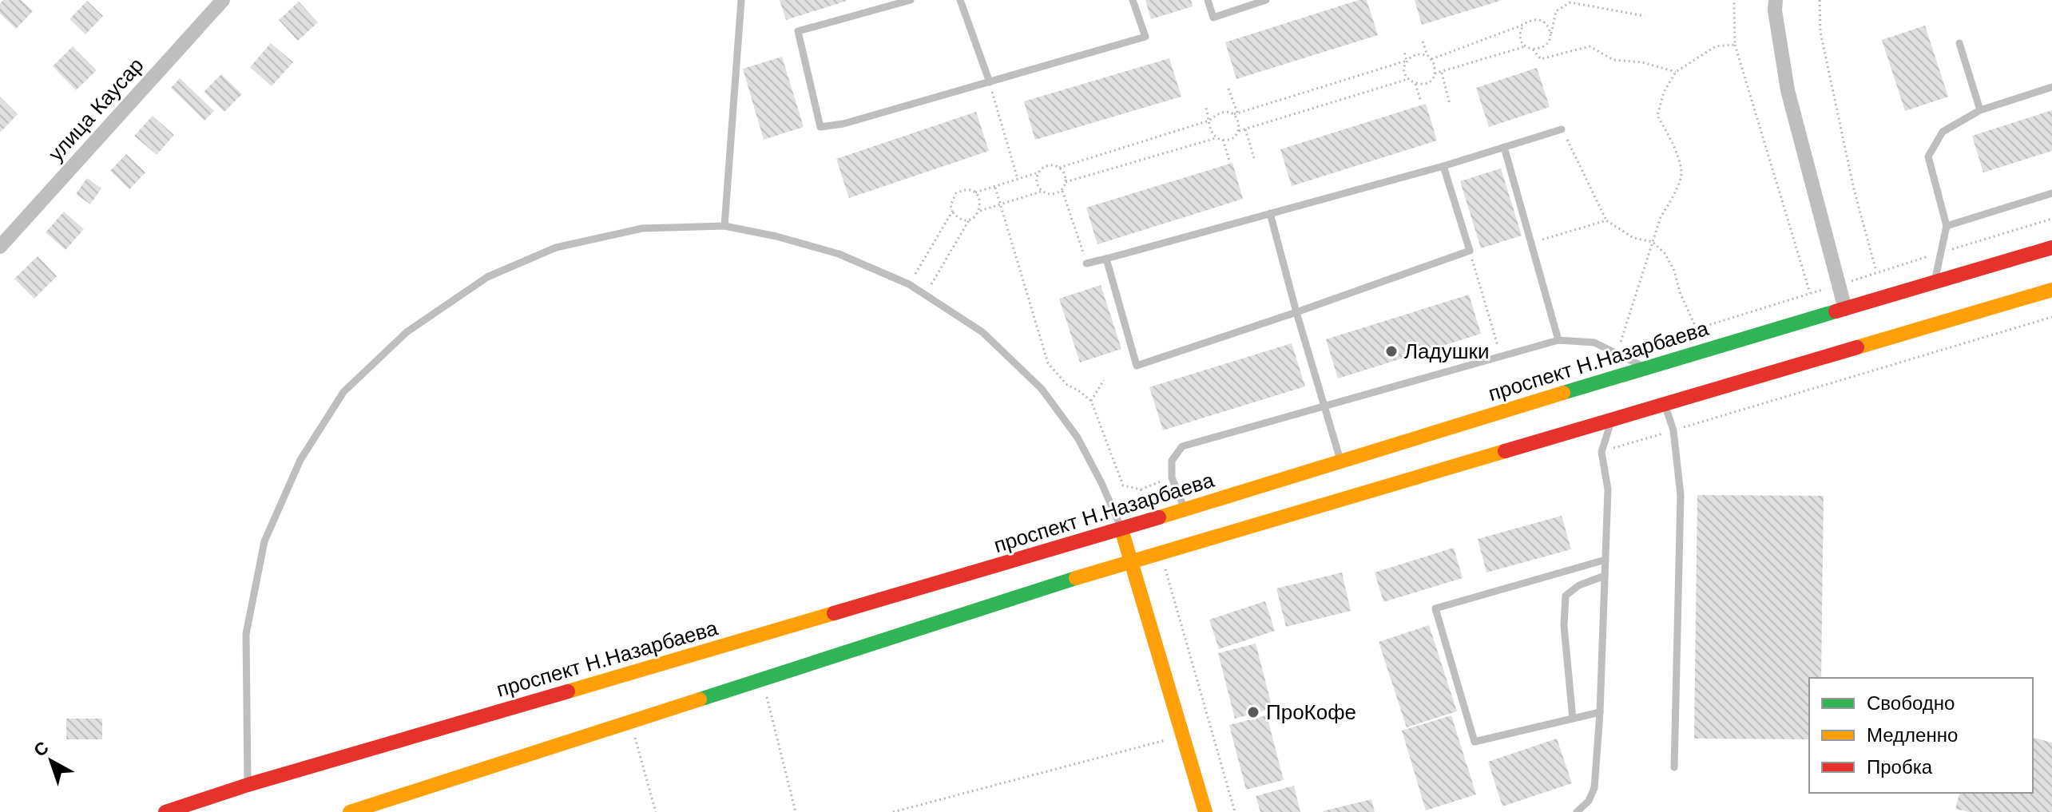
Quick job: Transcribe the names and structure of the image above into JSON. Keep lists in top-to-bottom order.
{
  "streets": {
    "main road": ["проспект Н.Назарбаева"],
    "street": ["улица Каусар"]
  },
  "places": ["Ладушки", "ПроКофе"],
  "legend": ["Свободно", "Медленно", "Пробка"],
  "north": "top left"
}
